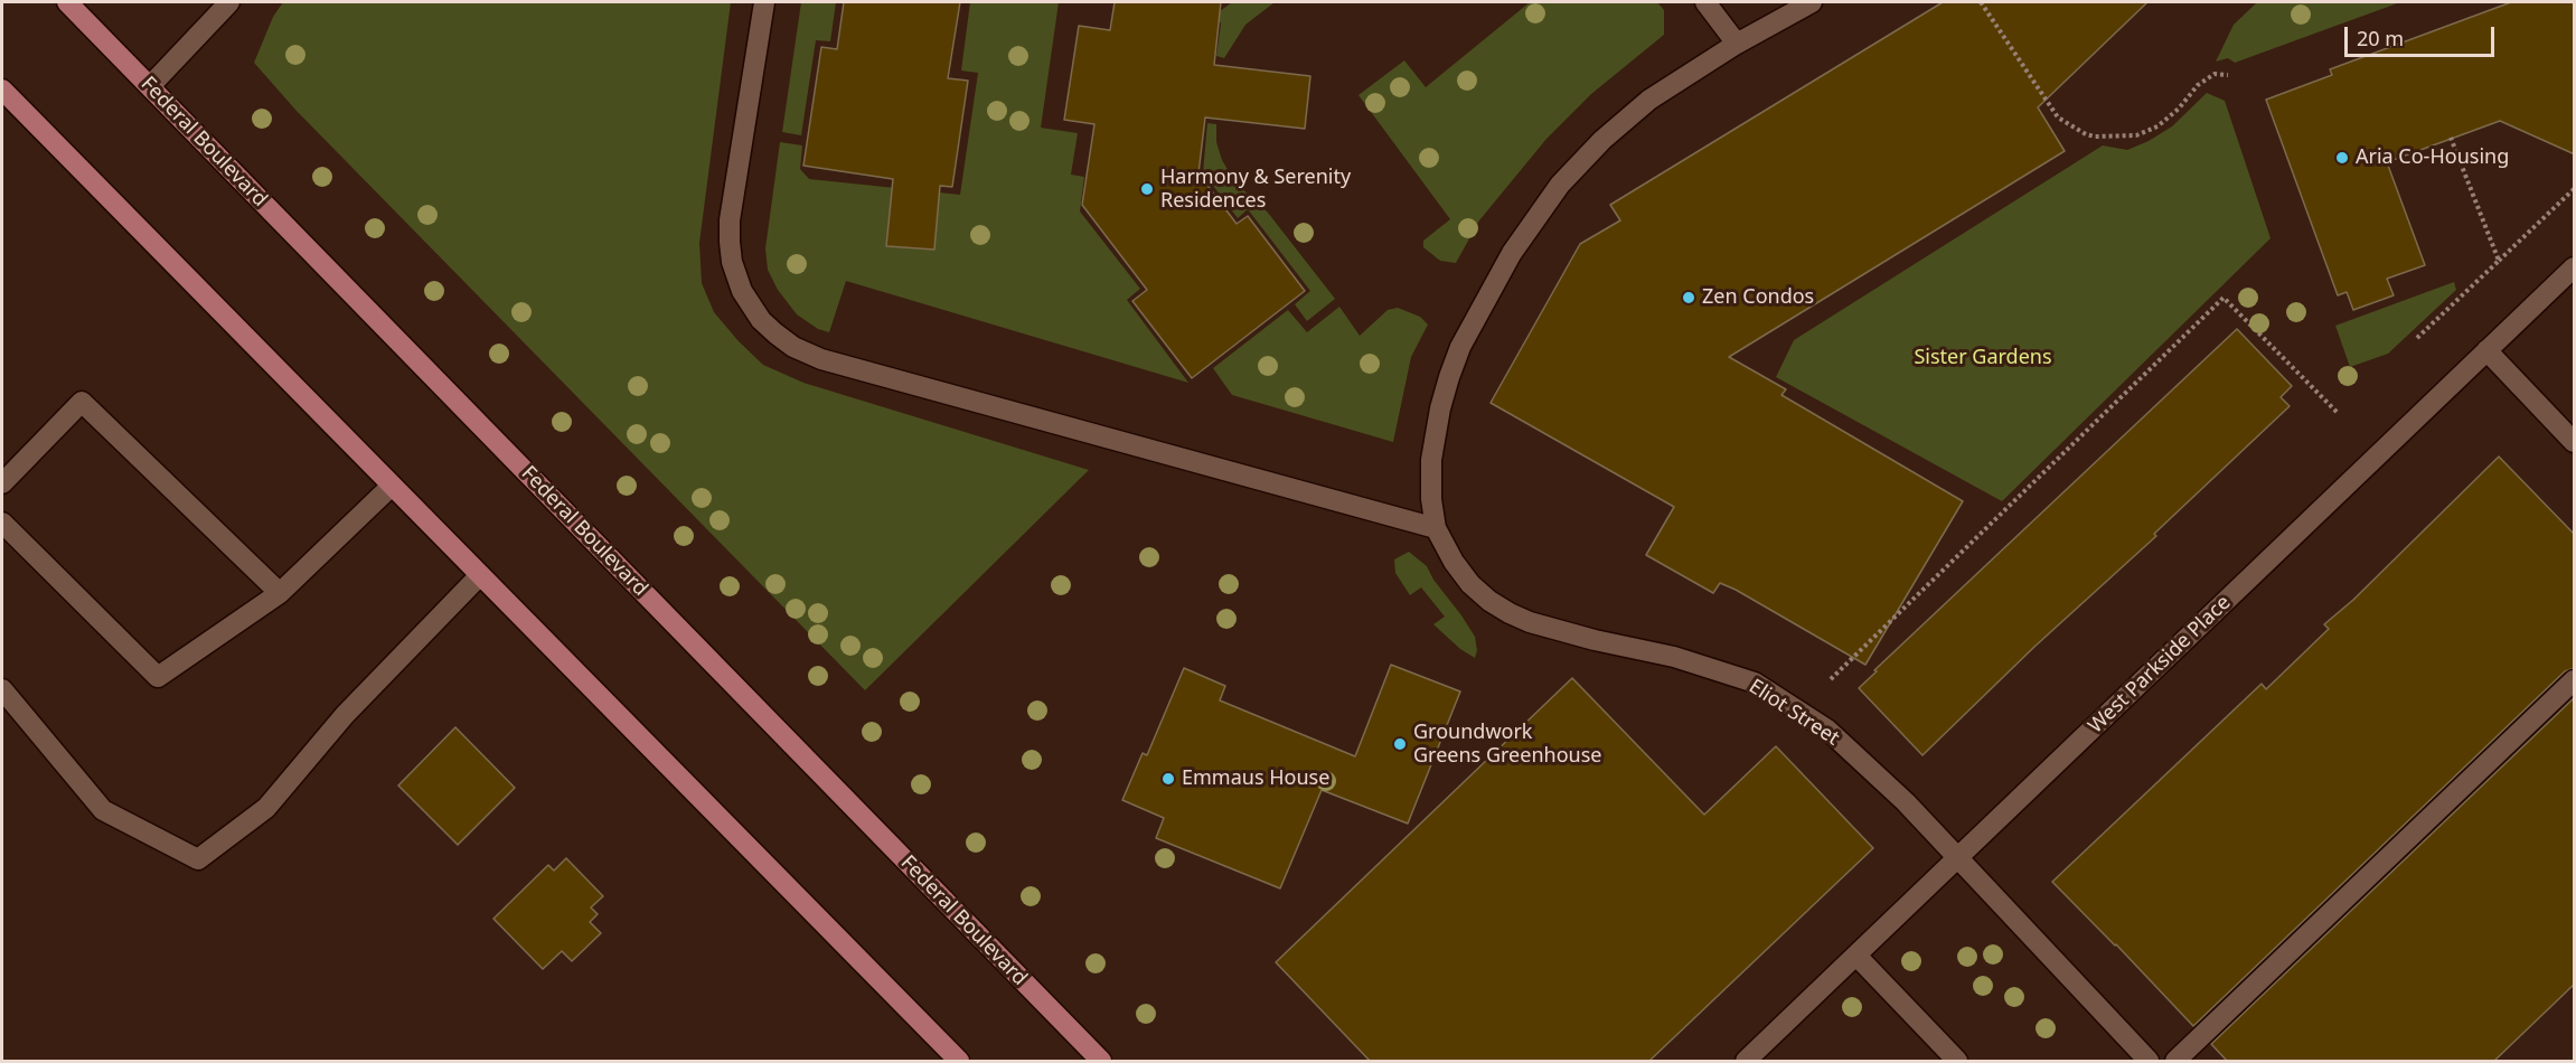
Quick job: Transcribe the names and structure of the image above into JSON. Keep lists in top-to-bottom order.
{
  "streets": {
    "main road": ["Federal Boulevard"],
    "street": ["West Parkside Place", "Eliot Street"]
  },
  "crossings": [
    ["West Parkside Place", "Eliot Street"]
  ],
  "parks": ["Sister Gardens"],
  "places": [
    "Aria Co-Housing",
    "Harmony & Serenity Residences",
    "Zen Condos",
    "Groundwork Greens Greenhouse",
    "Emmaus House"
  ],
  "scale_bar": "20 m"
}
